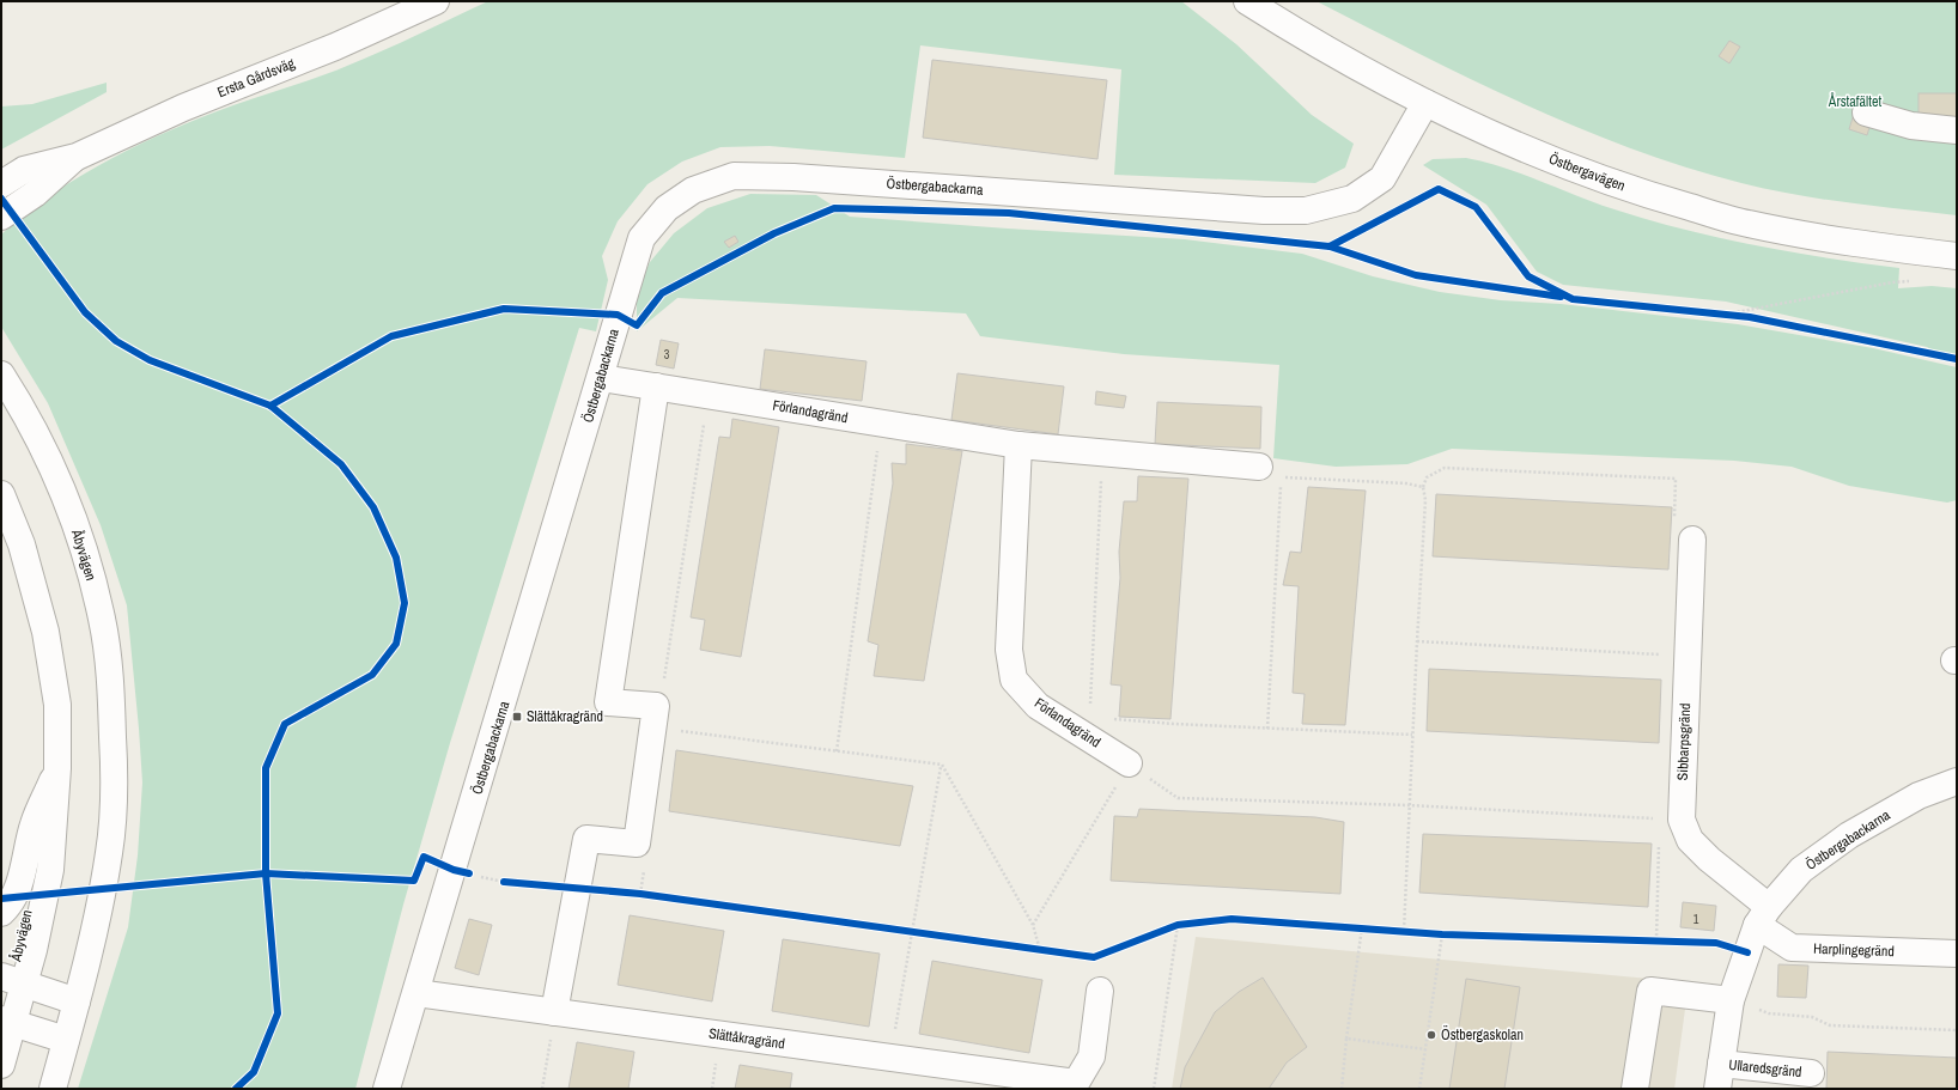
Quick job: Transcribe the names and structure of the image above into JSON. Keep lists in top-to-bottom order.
{
  "streets": {
    "street": [
      "Ersta Gårdsväg",
      "Östbergavägen",
      "Östbergabackarna",
      "Förlandagränd",
      "Åbyvägen",
      "Sibbarpsgränd",
      "Harplingegränd",
      "Slättåkragränd",
      "Ullaredsgränd"
    ]
  },
  "crossings": [
    ["Östbergavägen", "Östbergabackarna"],
    ["Östbergabackarna", "Förlandagränd"],
    ["Östbergabackarna", "Sibbarpsgränd"],
    ["Östbergabackarna", "Harplingegränd"],
    ["Östbergabackarna", "Slättåkragränd"],
    ["Östbergabackarna", "Ullaredsgränd"],
    ["Sibbarpsgränd", "Harplingegränd"]
  ],
  "parks": ["Årstafältet"],
  "places": {
    "transit": ["Slättåkragränd"],
    "other": ["Östbergaskolan"]
  },
  "house_numbers": ["3", "1"]
}
